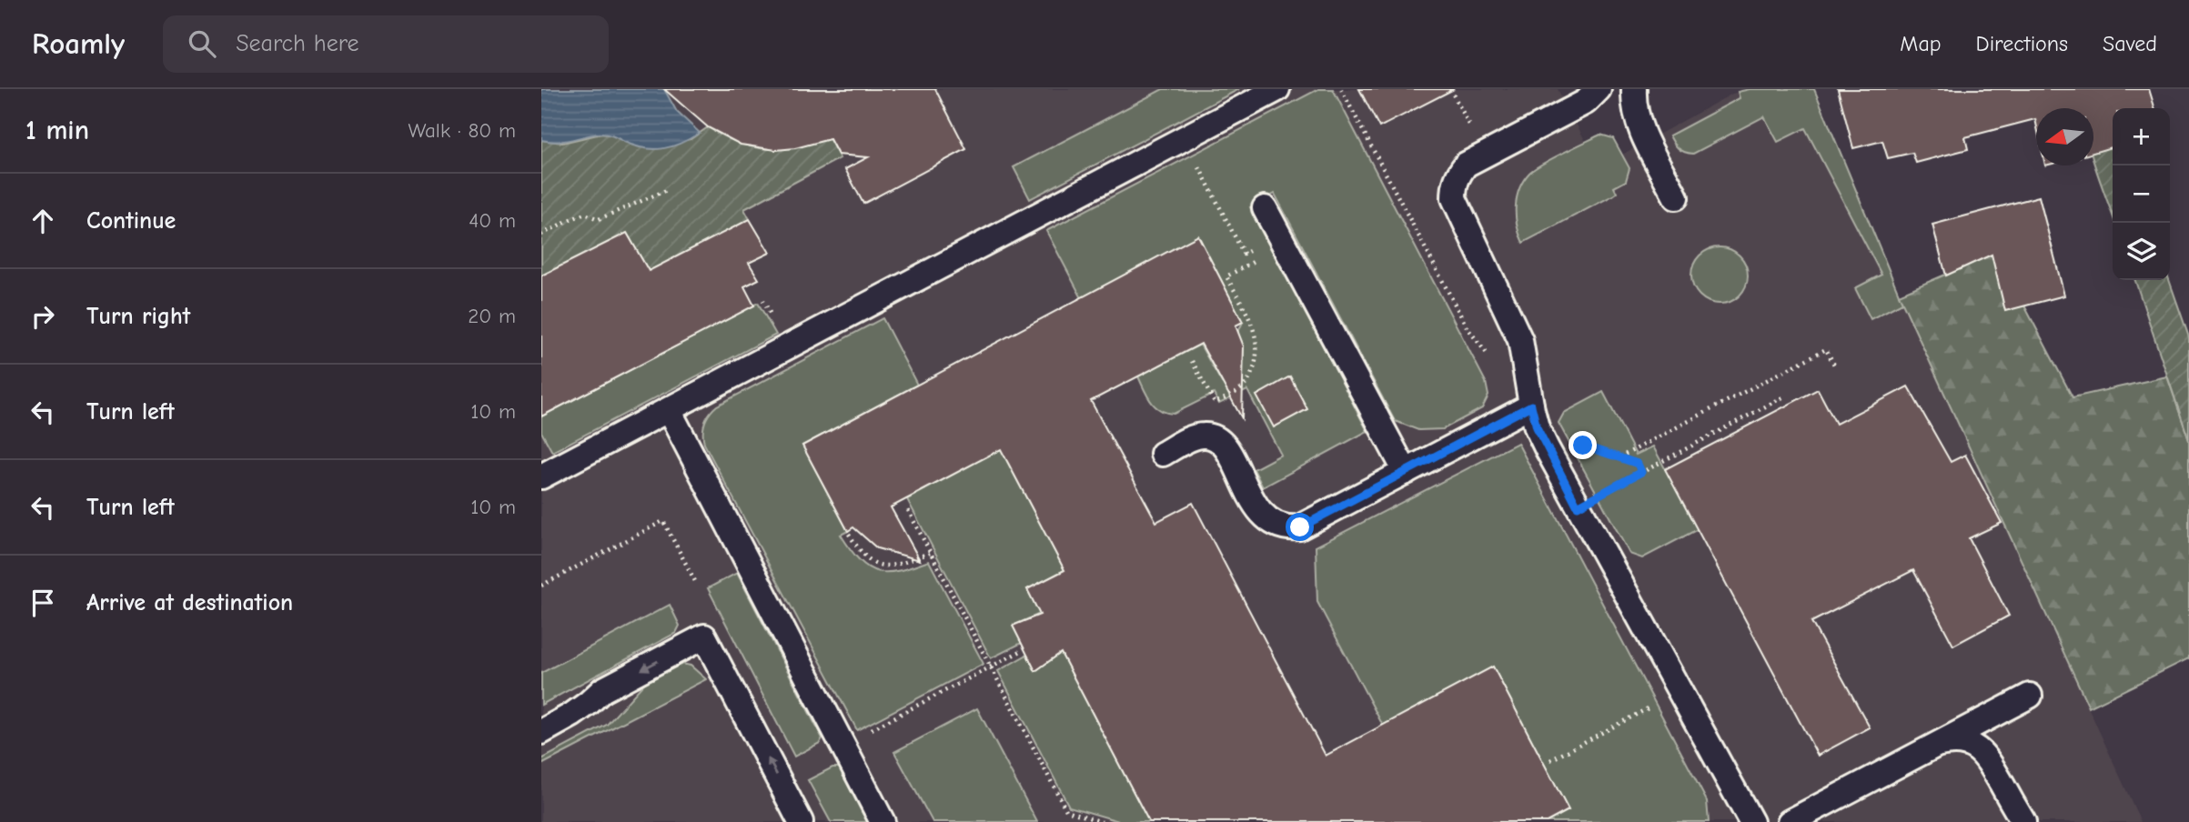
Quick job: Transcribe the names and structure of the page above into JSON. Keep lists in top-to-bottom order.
{
  "north": "left",
  "page": {
    "header": "Roamly",
    "search": "Search here",
    "nav": ["Map", "Directions", "Saved"],
    "heading": ["1 min", "Walk · 80 m"],
    "map_buttons": ["+", "−"],
    "list": [
      ["Continue", "40 m"],
      ["Turn right", "20 m"],
      ["Turn left", "10 m"],
      ["Turn left", "10 m"],
      "Arrive at destination"
    ]
  }
}
